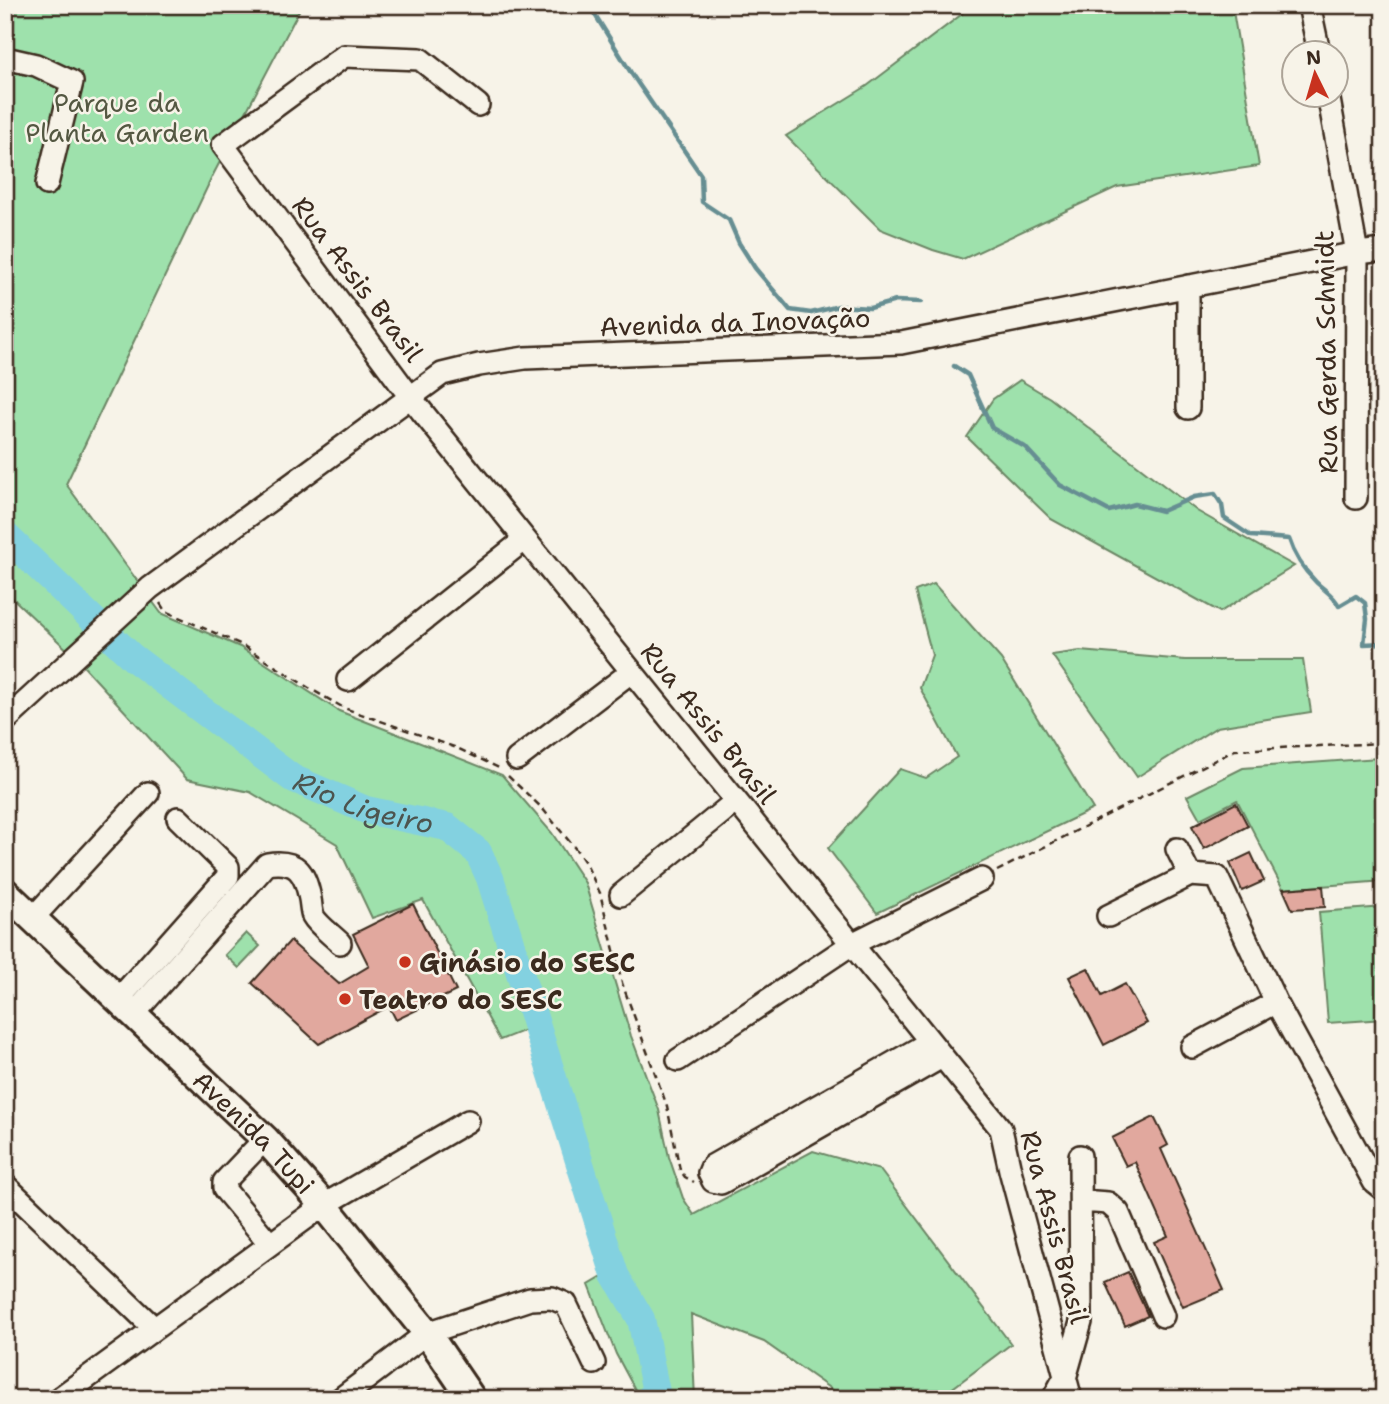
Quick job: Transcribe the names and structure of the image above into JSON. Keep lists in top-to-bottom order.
{
  "streets": {
    "main road": ["Avenida Tupi"],
    "street": ["Rua Assis Brasil", "Avenida da Inovação", "Rua Gerda Schmidt"]
  },
  "crossings": [
    ["Rua Assis Brasil", "Avenida da Inovação"],
    ["Avenida da Inovação", "Rua Gerda Schmidt"]
  ],
  "water": ["Rio Ligeiro"],
  "parks": ["Parque da Planta Garden"],
  "places": ["Ginásio do SESC", "Teatro do SESC"],
  "north": "top"
}
